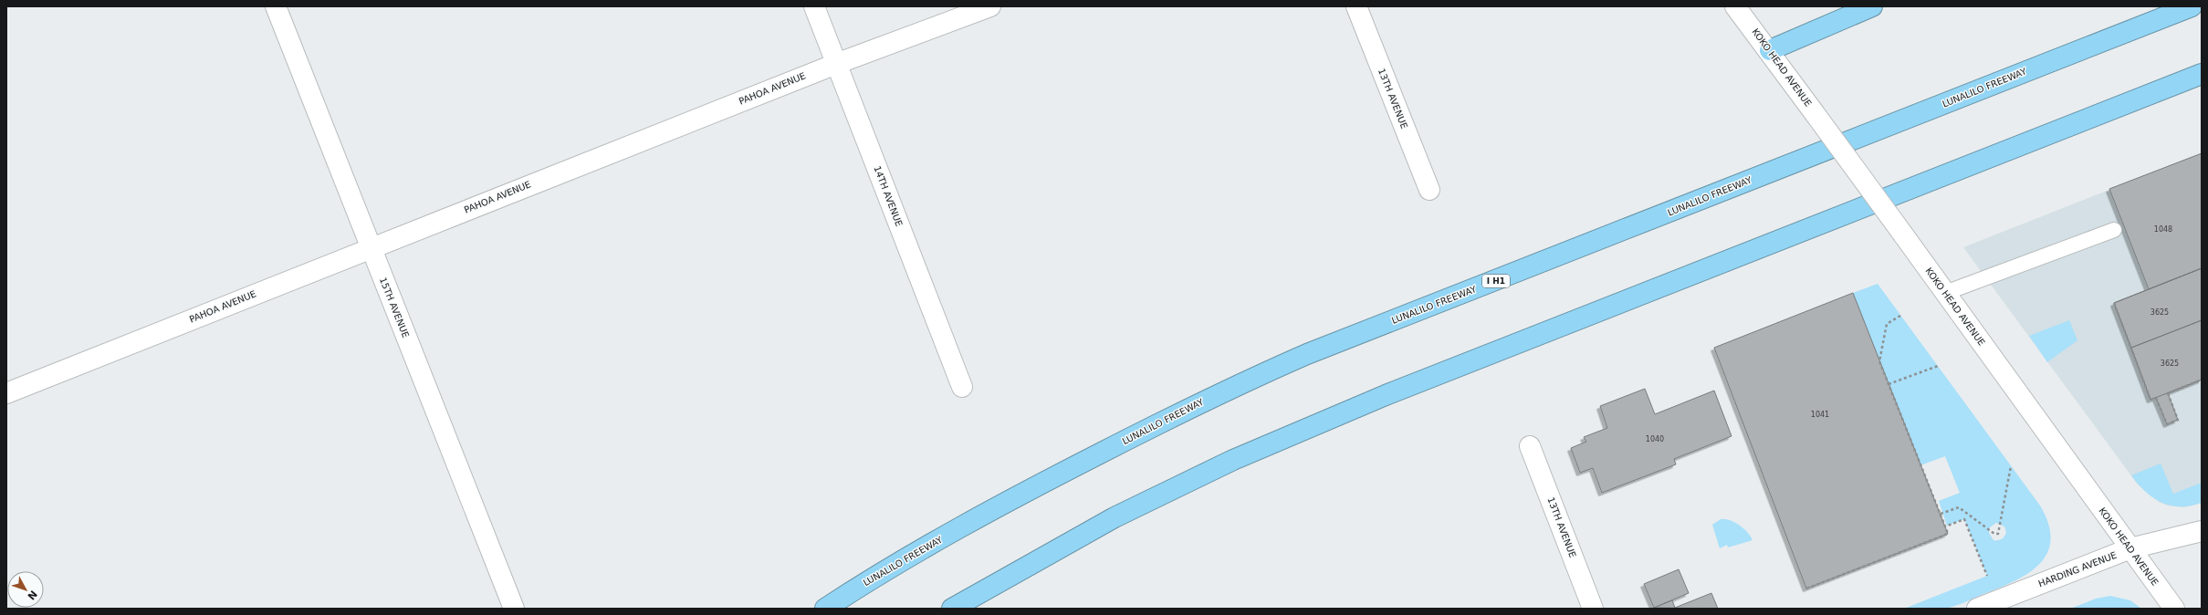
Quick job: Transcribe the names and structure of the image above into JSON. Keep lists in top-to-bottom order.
{
  "streets": {
    "highway": ["LUNALILO FREEWAY", "I H1"],
    "street": [
      "KOKO HEAD AVENUE",
      "PAHOA AVENUE",
      "13TH AVENUE",
      "14TH AVENUE",
      "15TH AVENUE",
      "HARDING AVENUE"
    ]
  },
  "crossings": [
    ["KOKO HEAD AVENUE", "HARDING AVENUE"],
    ["PAHOA AVENUE", "14TH AVENUE"],
    ["PAHOA AVENUE", "15TH AVENUE"]
  ],
  "house_numbers": [
    "1048",
    "3625",
    "3625",
    "1041",
    "1040"
  ],
  "north": "bottom right"
}
